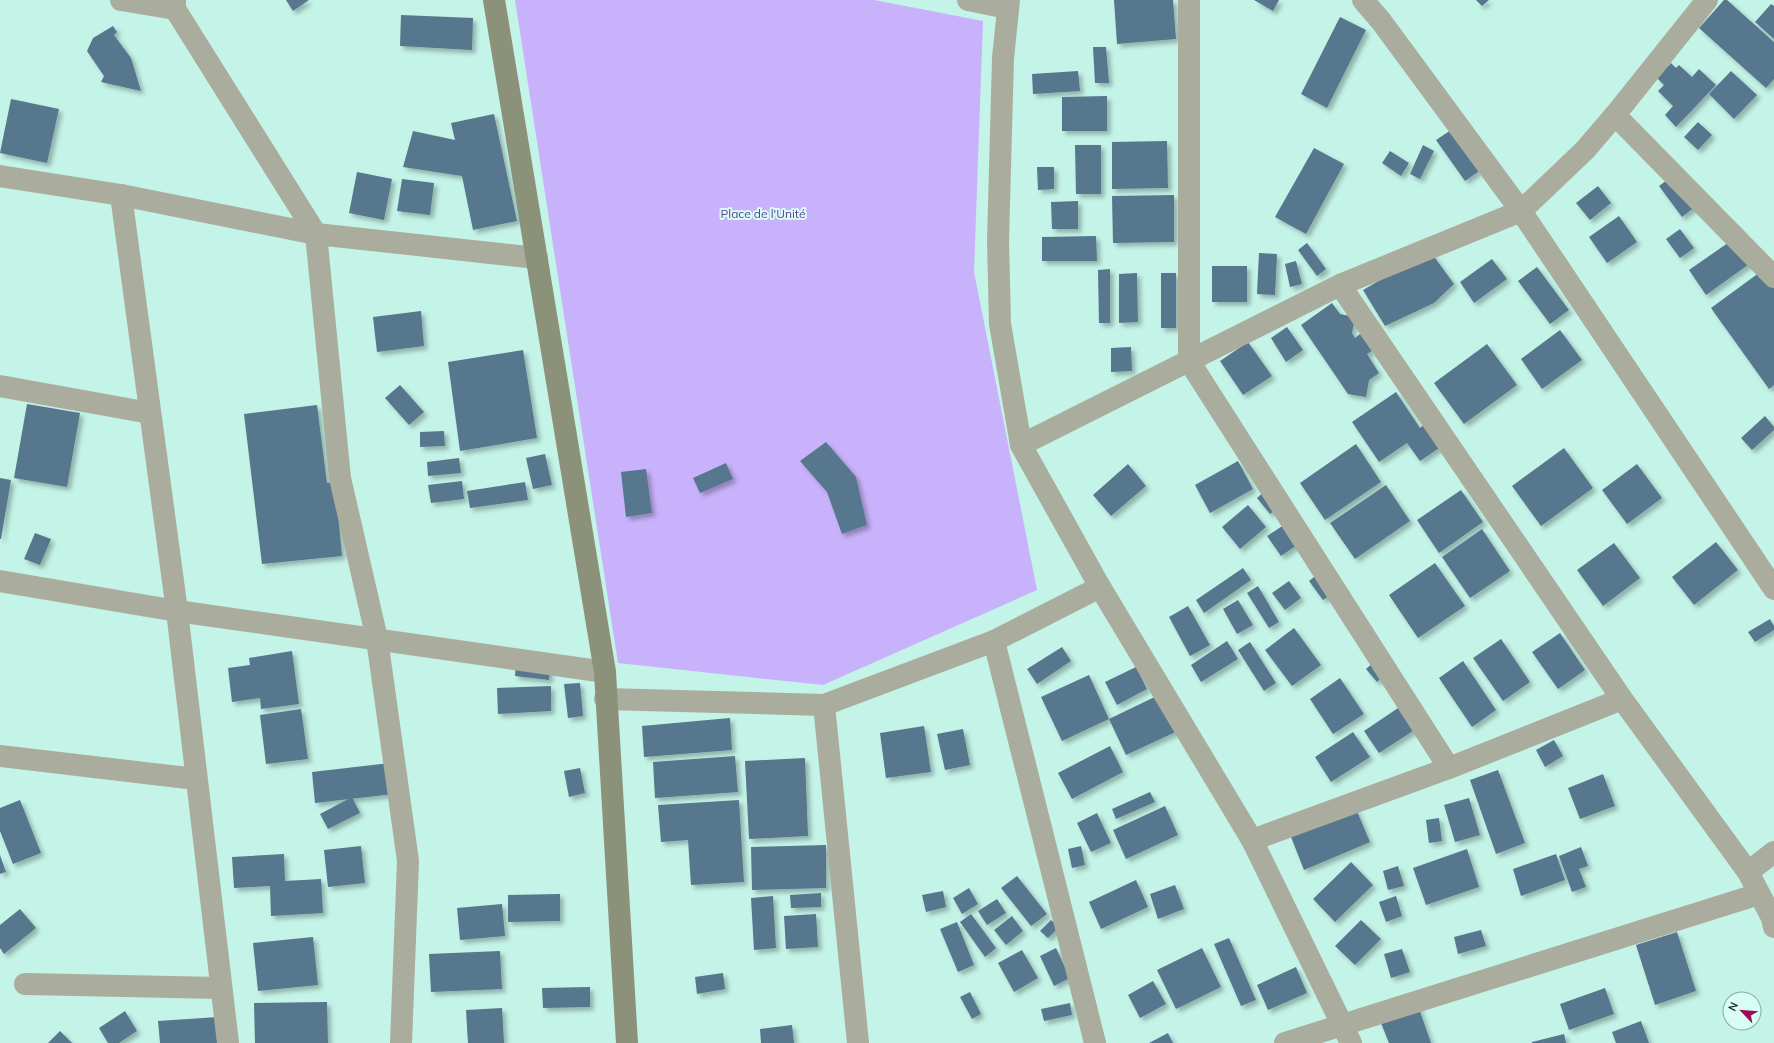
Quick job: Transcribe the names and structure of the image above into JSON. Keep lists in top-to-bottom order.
{
  "parks": ["Place de l'Unité"],
  "north": "top left"
}
